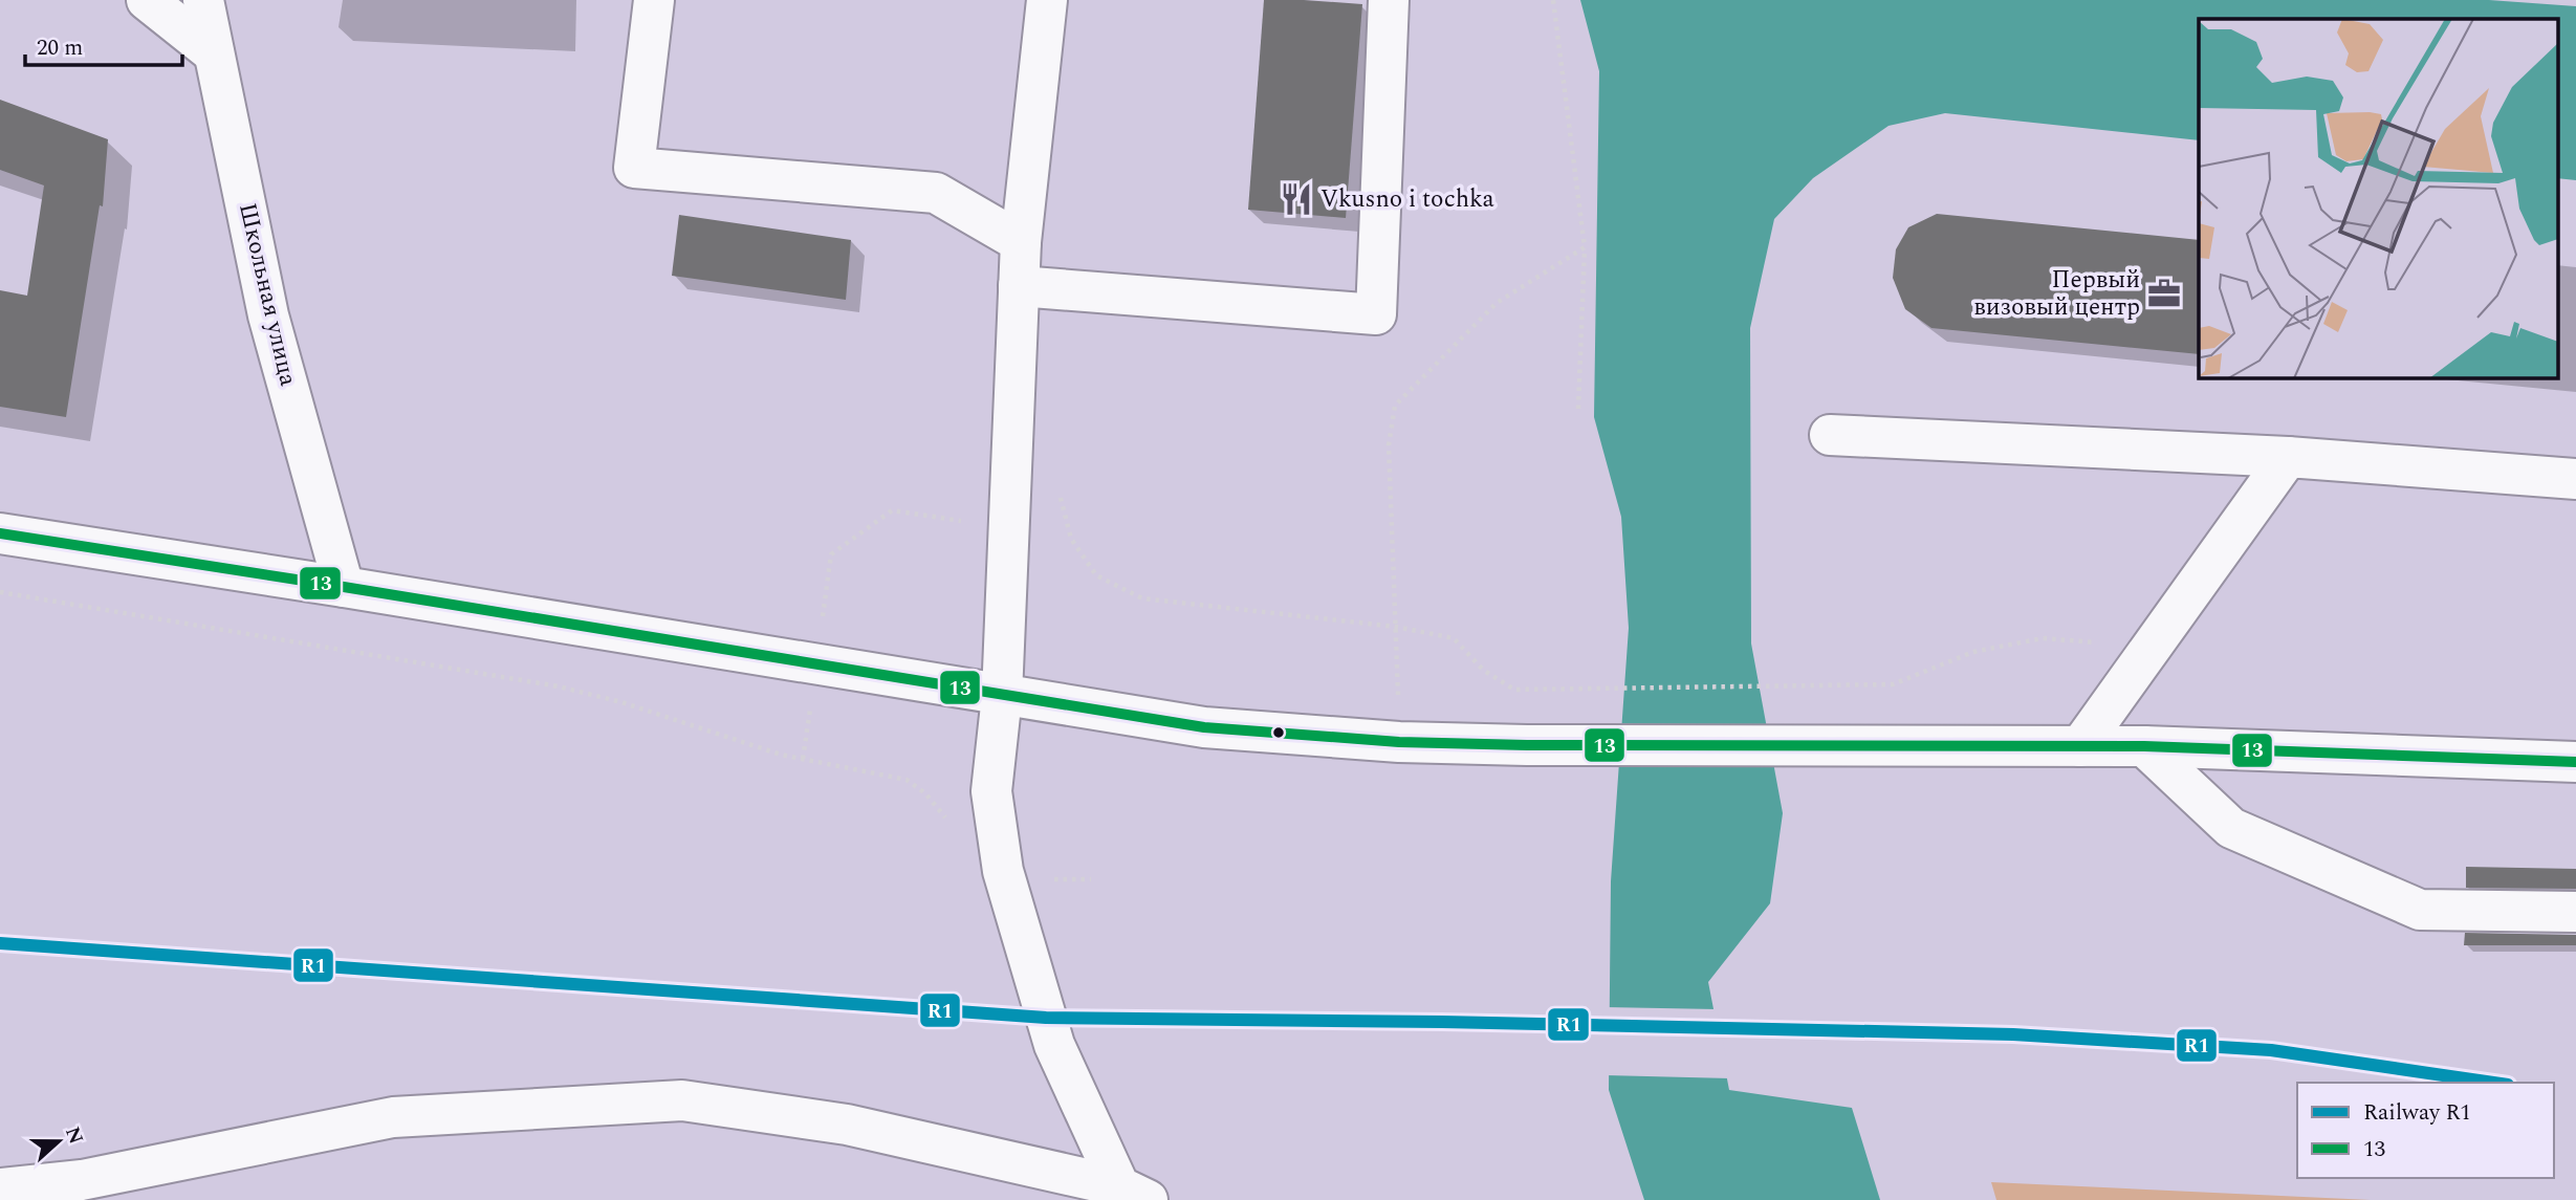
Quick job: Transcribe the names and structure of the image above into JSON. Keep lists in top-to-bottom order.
{
  "streets": {
    "main road": ["Школьная улица"]
  },
  "places": {
    "restaurant": ["Vkusno i tochka"],
    "office": ["Первый визовый центр"]
  },
  "lines": ["transit line 13", "rail line R1"],
  "legend": ["Railway R1", "13"],
  "scale_bar": "20 m",
  "north": "right"
}
